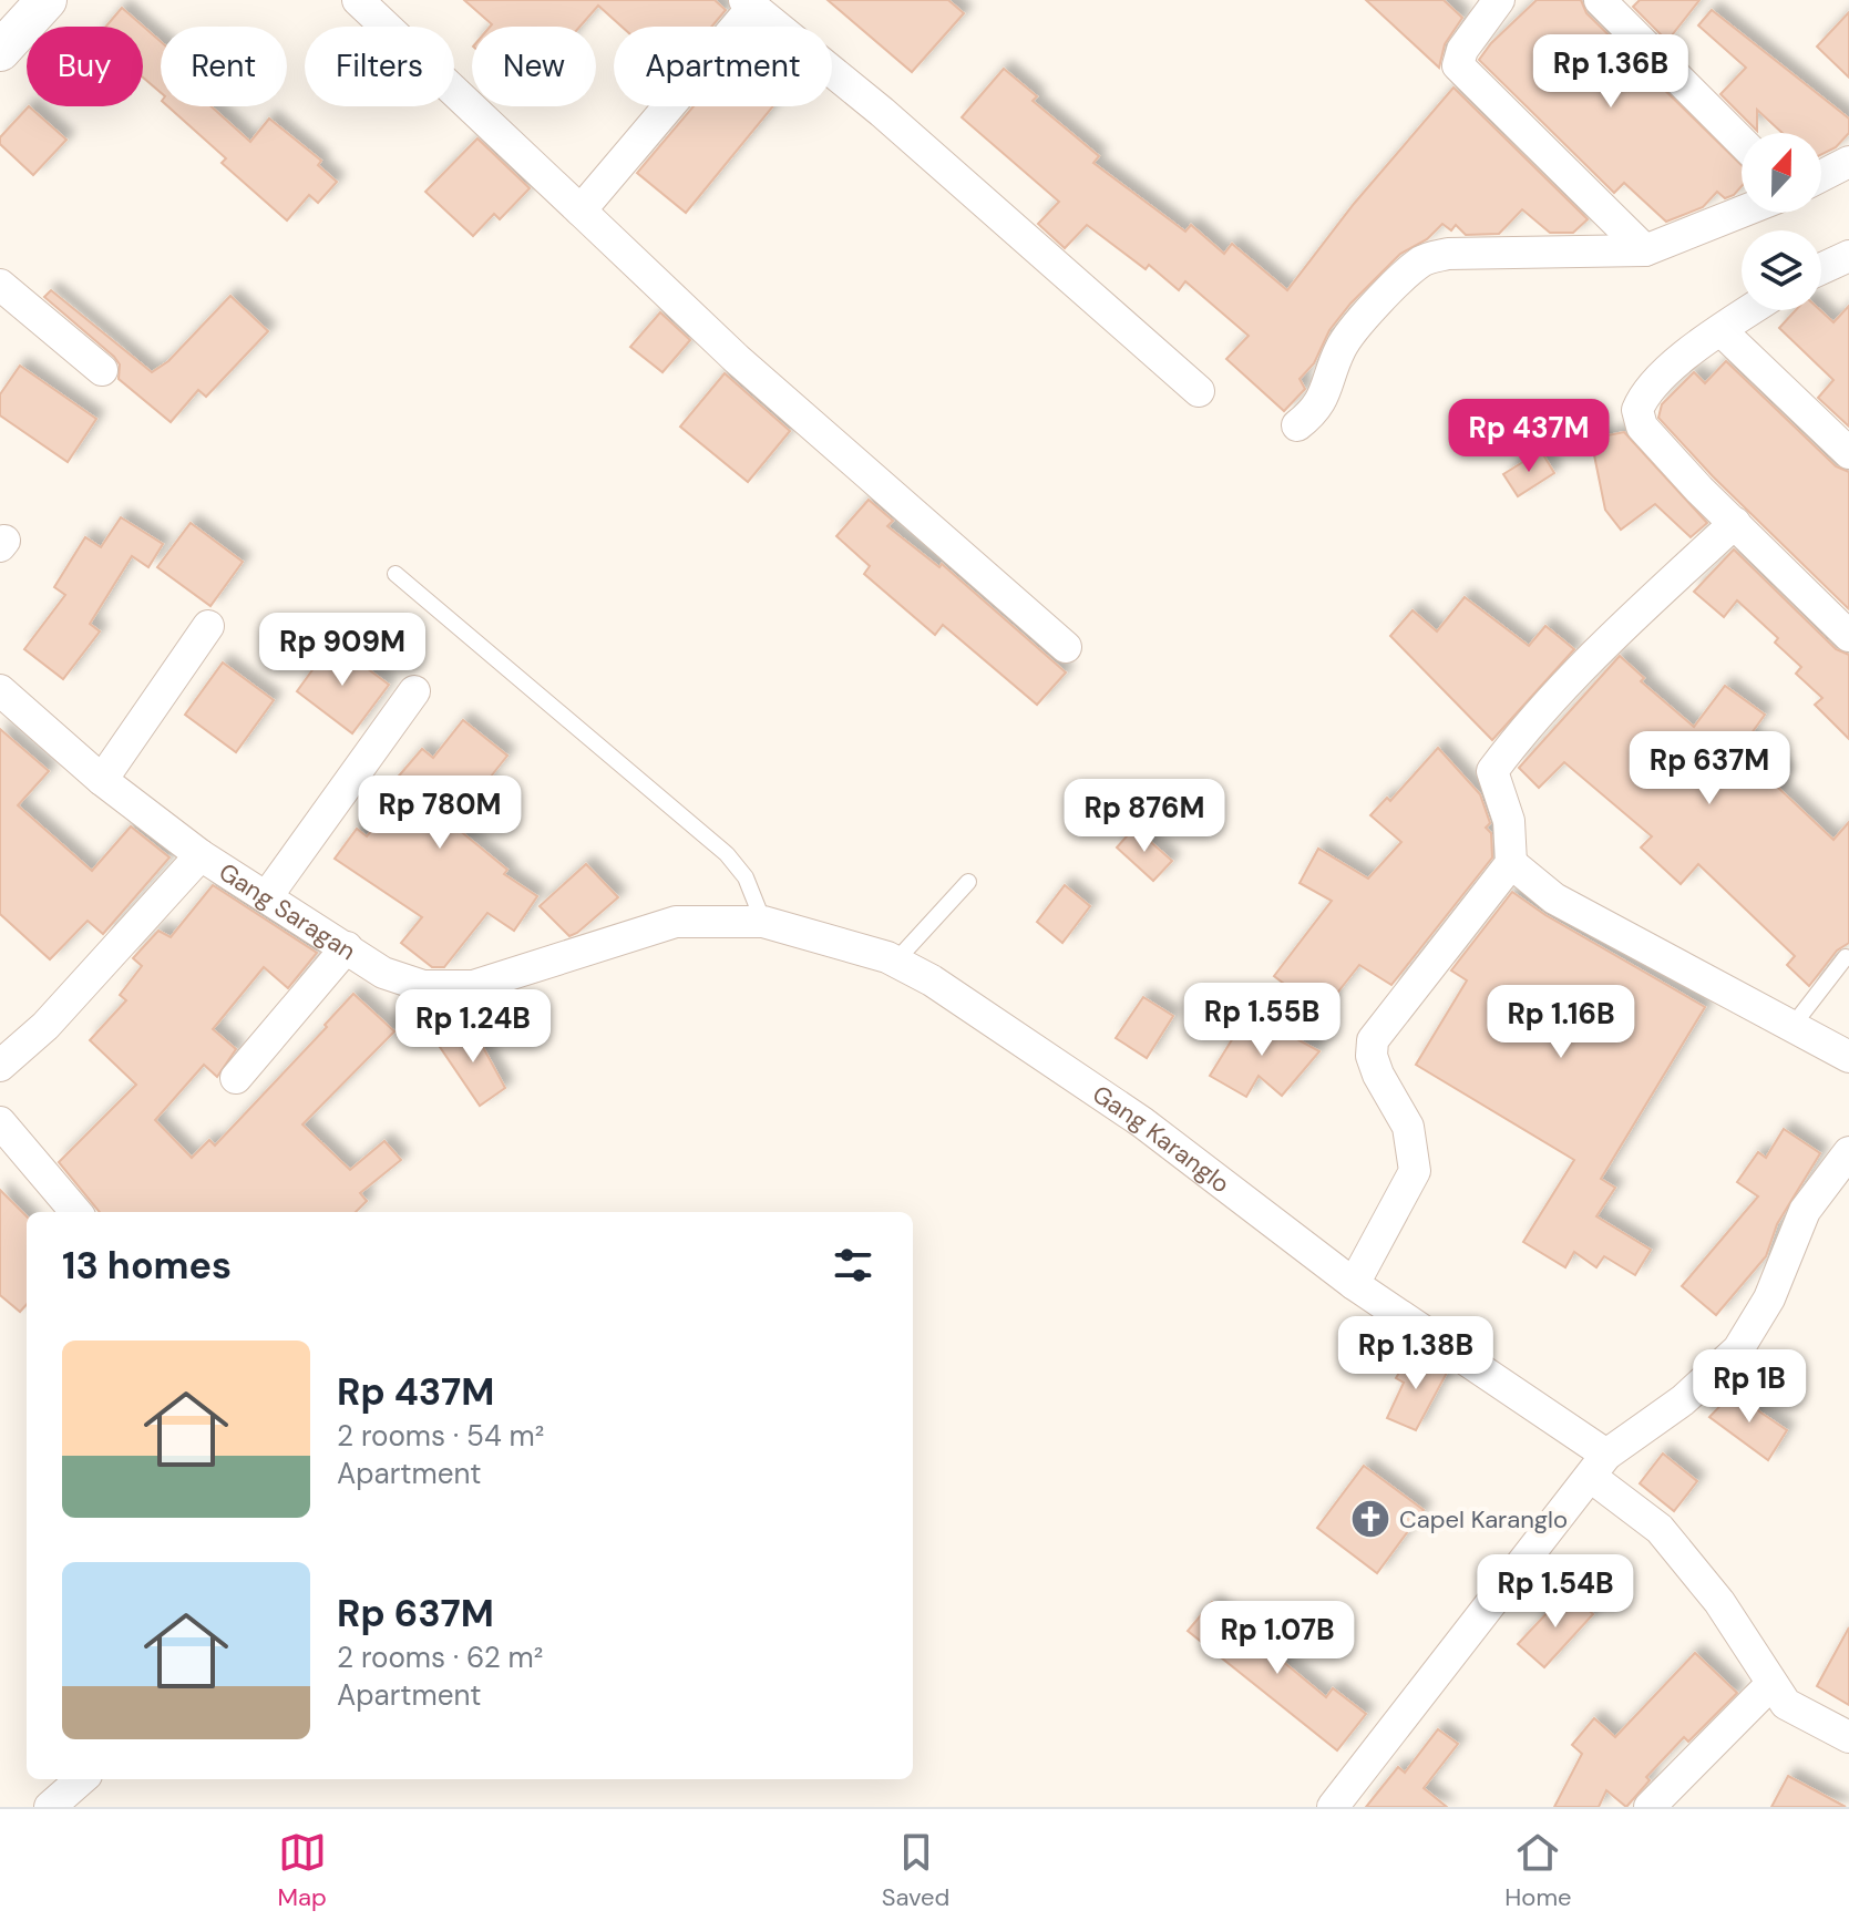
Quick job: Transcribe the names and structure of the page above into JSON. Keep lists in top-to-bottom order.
{
  "streets": {
    "street": ["Gang Saragan", "Gang Karanglo"]
  },
  "crossings": [
    ["Gang Saragan", "Gang Karanglo"]
  ],
  "places": {
    "church": ["Capel Karanglo"]
  },
  "north": "top",
  "page": {
    "chip": [
      "Buy",
      "Rent",
      "Filters",
      "New",
      "Apartment"
    ],
    "price": [
      "Rp 1.36B",
      "Rp 437M",
      "Rp 909M",
      "Rp 637M",
      "Rp 780M",
      "Rp 876M",
      "Rp 1.55B",
      "Rp 1.16B",
      "Rp 1.24B",
      "Rp 1.38B",
      "Rp 1B",
      "Rp 1.54B",
      "Rp 1.07B"
    ],
    "heading": "13 homes",
    "list": [
      {
        "name": "Rp 437M",
        "note": "2 rooms · 54 m² · Apartment"
      },
      {
        "name": "Rp 637M",
        "note": "2 rooms · 62 m² · Apartment"
      }
    ],
    "tabs": ["Map", "Saved", "Home"]
  }
}
